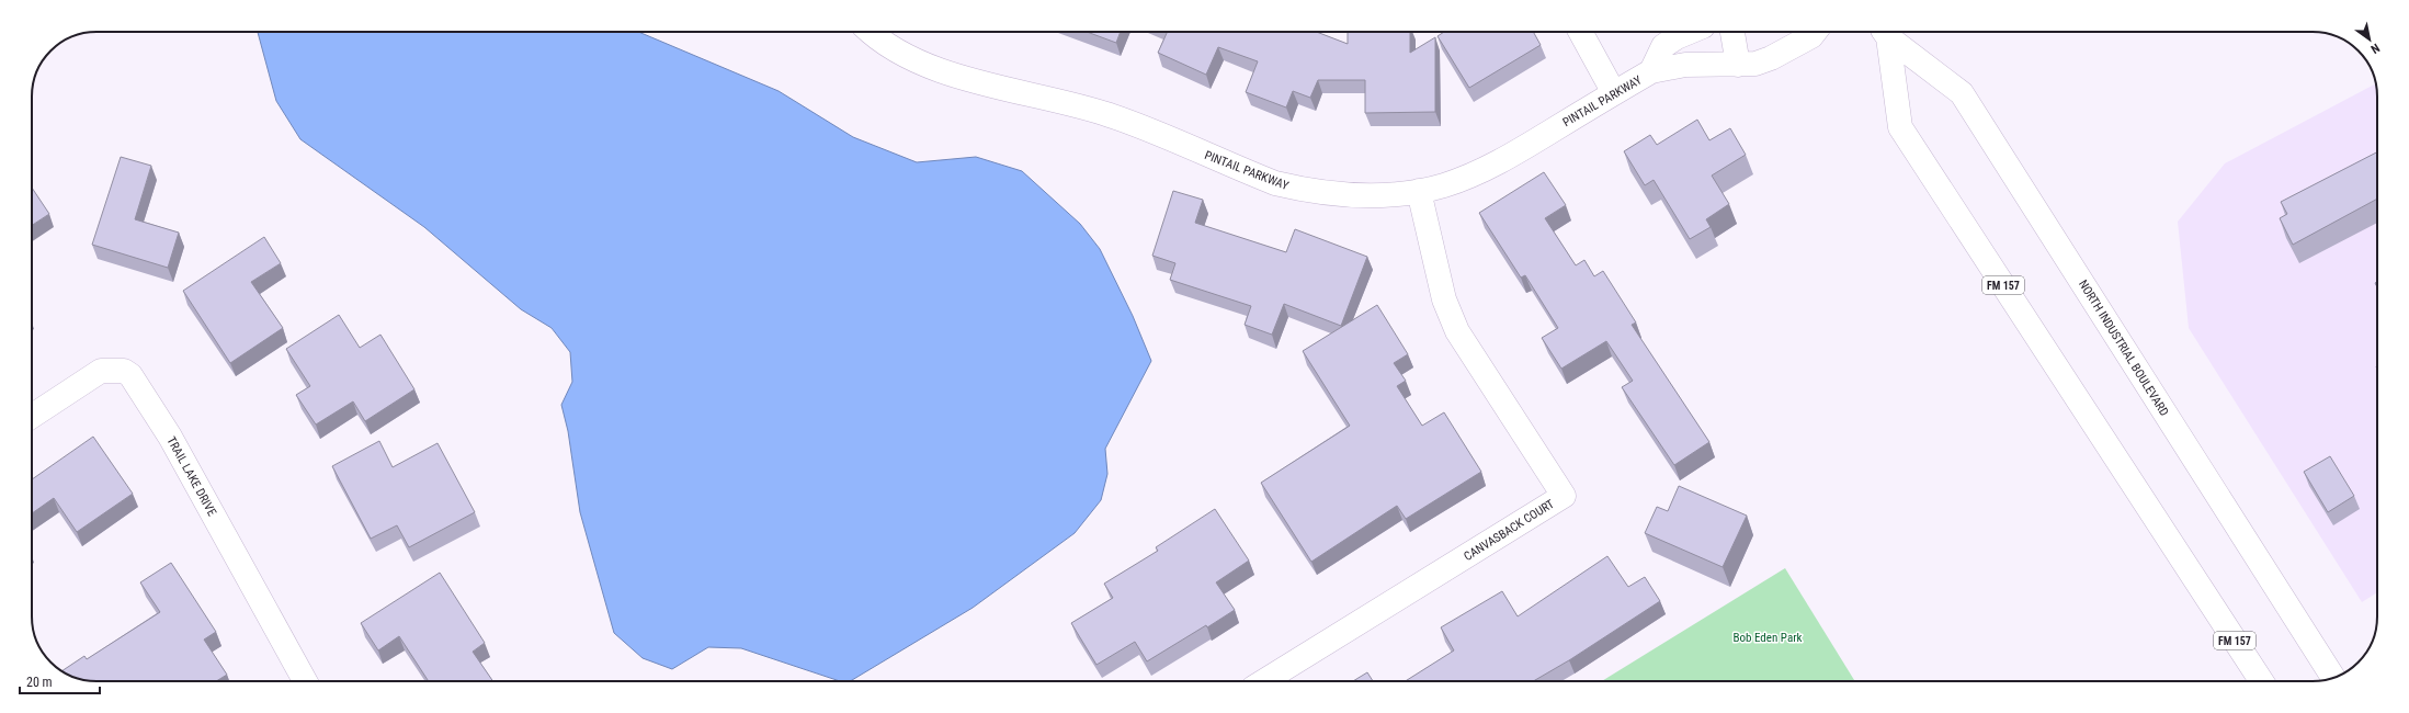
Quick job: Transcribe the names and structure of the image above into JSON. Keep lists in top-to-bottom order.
{
  "streets": {
    "street": [
      "PINTAIL PARKWAY",
      "FM 157",
      "NORTH INDUSTRIAL BOULEVARD",
      "TRAIL LAKE DRIVE",
      "CANVASBACK COURT"
    ]
  },
  "crossings": [
    ["PINTAIL PARKWAY", "CANVASBACK COURT"]
  ],
  "parks": ["Bob Eden Park"],
  "scale_bar": "20 m",
  "north": "bottom right"
}
